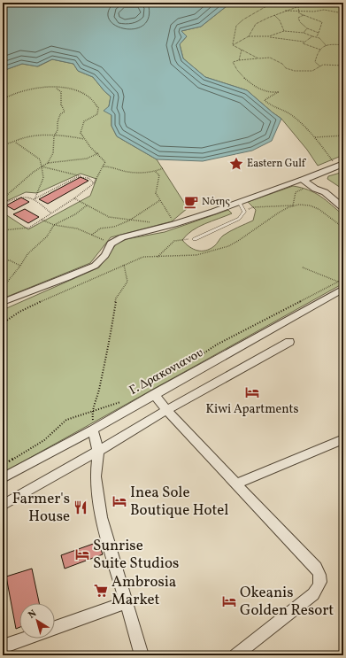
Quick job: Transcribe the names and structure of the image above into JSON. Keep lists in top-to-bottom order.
{
  "streets": {
    "street": ["Γ. Δρακονιανου"]
  },
  "places": {
    "place": ["Eastern Gulf"],
    "cafe": ["Νότης"],
    "hotel": [
      "Kiwi Apartments",
      "Inea Sole Boutique Hotel",
      "Sunrise Suite Studios",
      "Okeanis Golden Resort"
    ],
    "restaurant": ["Farmer's House"],
    "supermarket": ["Ambrosia Market"]
  },
  "north": "top left"
}
